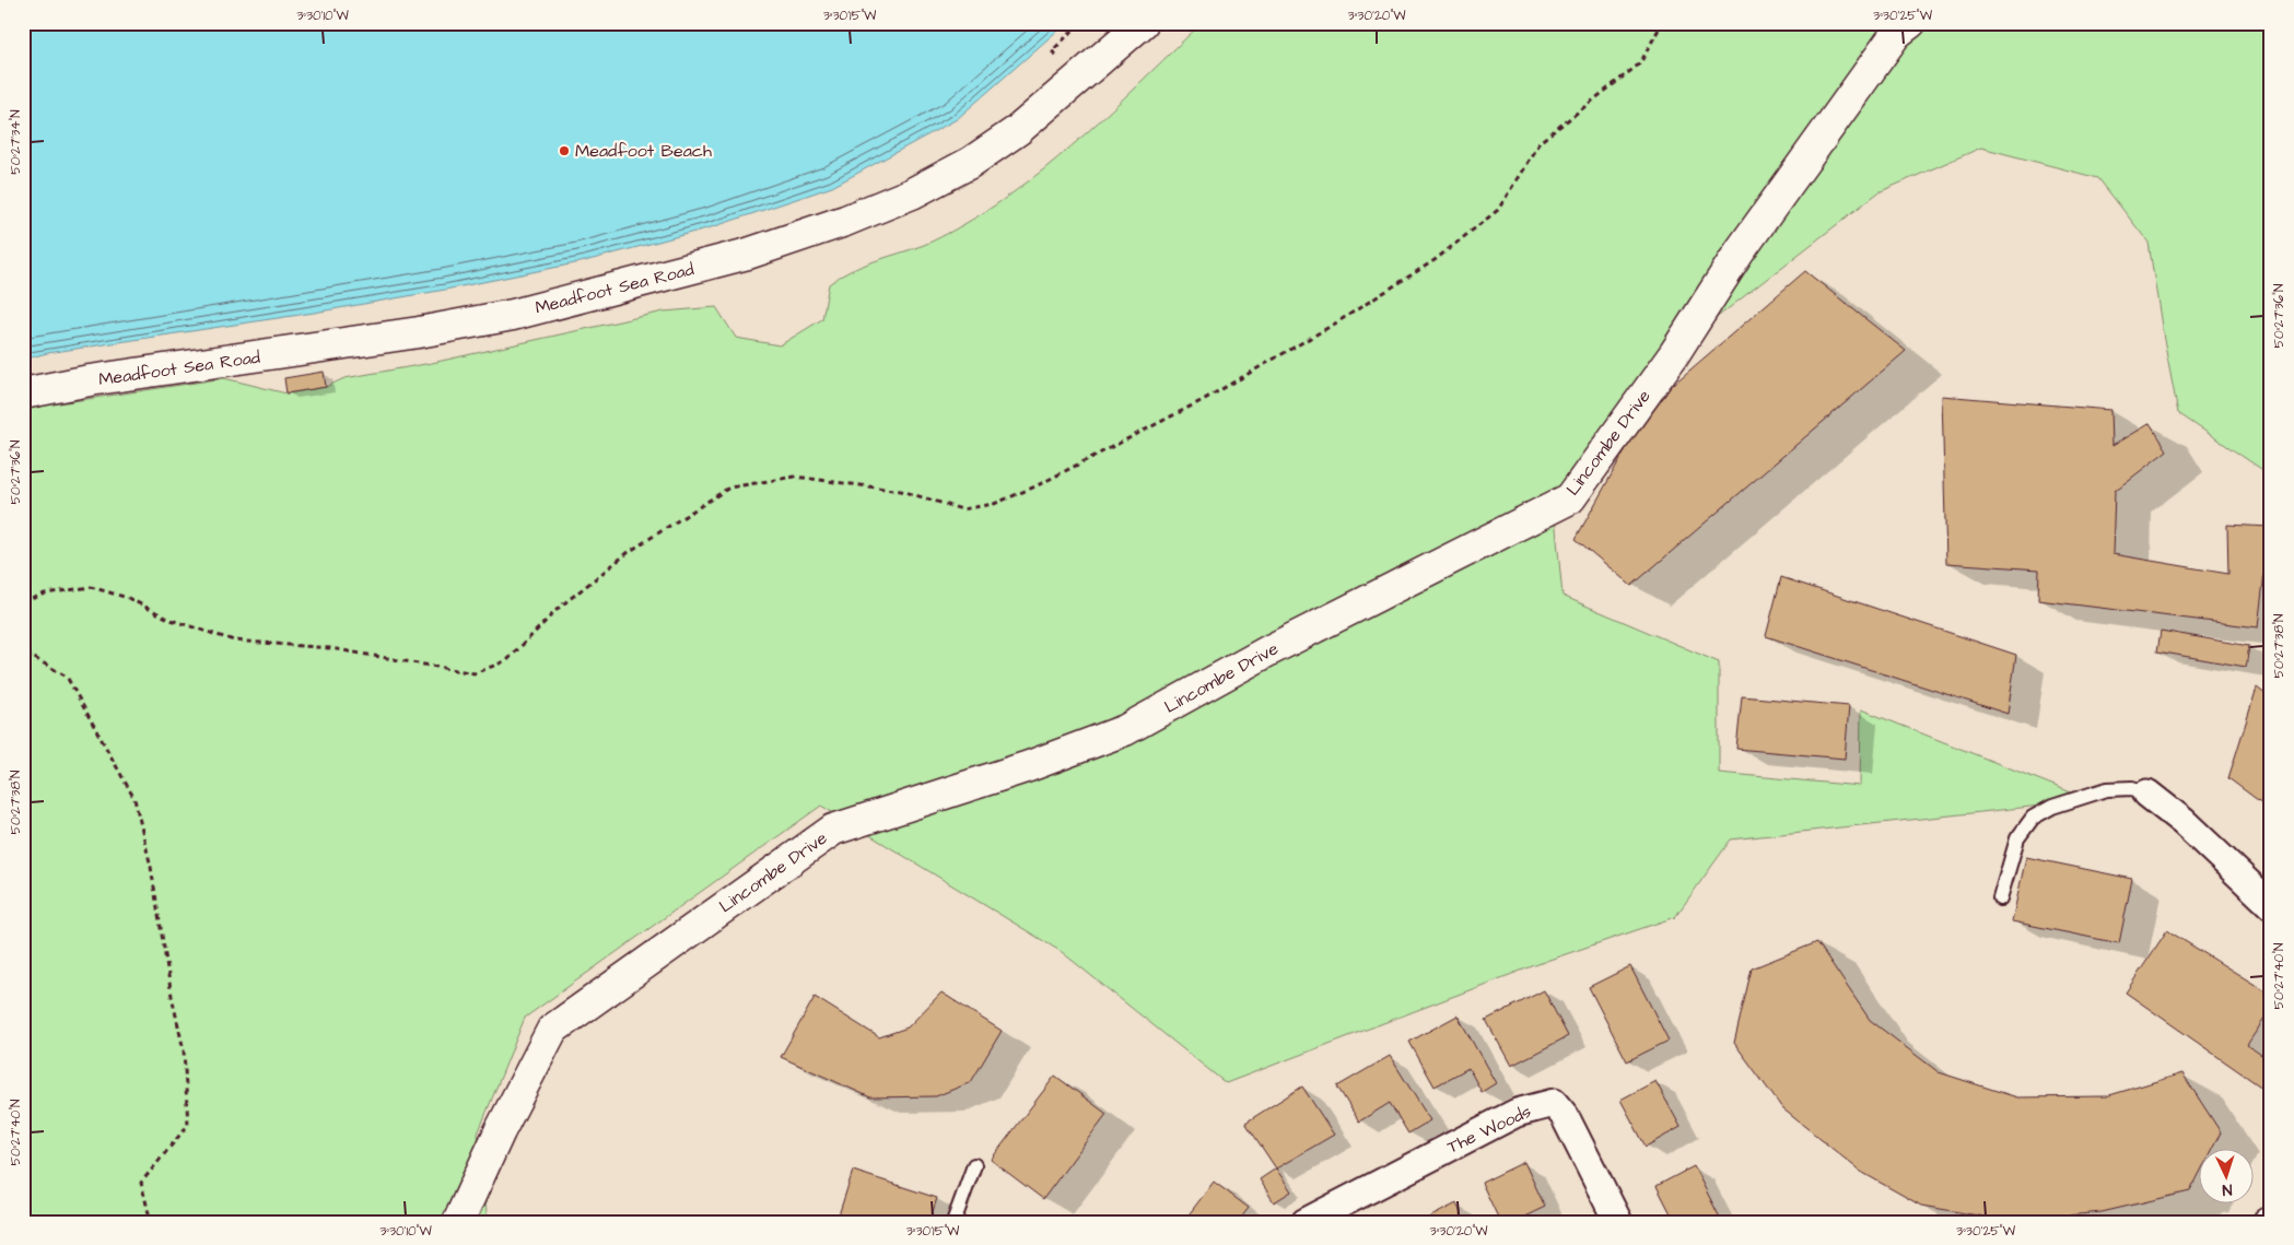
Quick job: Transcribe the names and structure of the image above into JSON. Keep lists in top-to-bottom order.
{
  "streets": {
    "street": ["Meadfoot Sea Road", "Lincombe Drive", "The Woods"]
  },
  "places": ["Meadfoot Beach"],
  "north": "bottom",
  "coordinates": [
    "3°30'10\"W",
    "3°30'15\"W",
    "3°30'20\"W",
    "3°30'25\"W",
    "50°27'34\"N",
    "50°27'36\"N",
    "50°27'38\"N",
    "50°27'40\"N"
  ]
}
